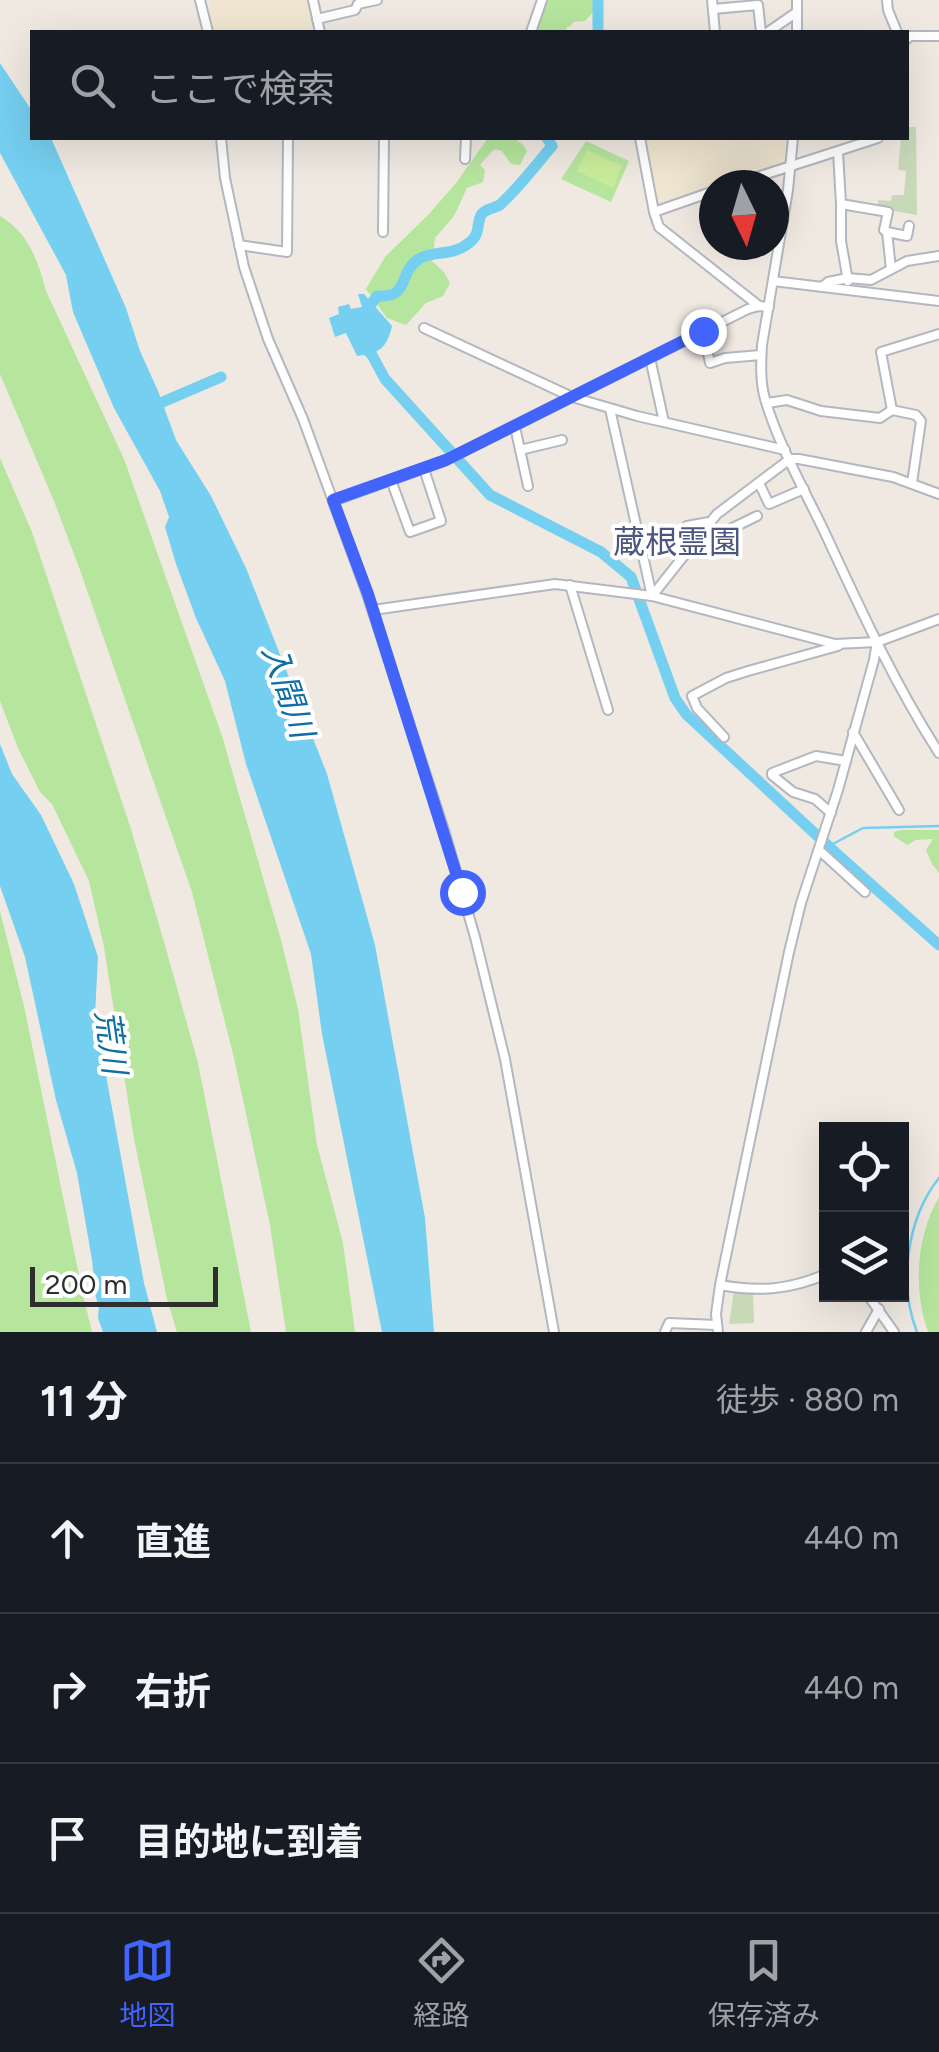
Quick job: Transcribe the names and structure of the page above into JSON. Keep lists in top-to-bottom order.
{
  "districts": ["蔵根霊園"],
  "water": ["入間川", "荒川"],
  "scale_bar": "200 m",
  "north": "bottom",
  "page": {
    "search": "ここで検索",
    "scale": "200 m",
    "heading": ["11 分", "徒歩 · 880 m"],
    "list": [
      ["直進", "440 m"],
      ["右折", "440 m"],
      "目的地に到着"
    ],
    "nav": ["地図", "経路", "保存済み"]
  }
}
